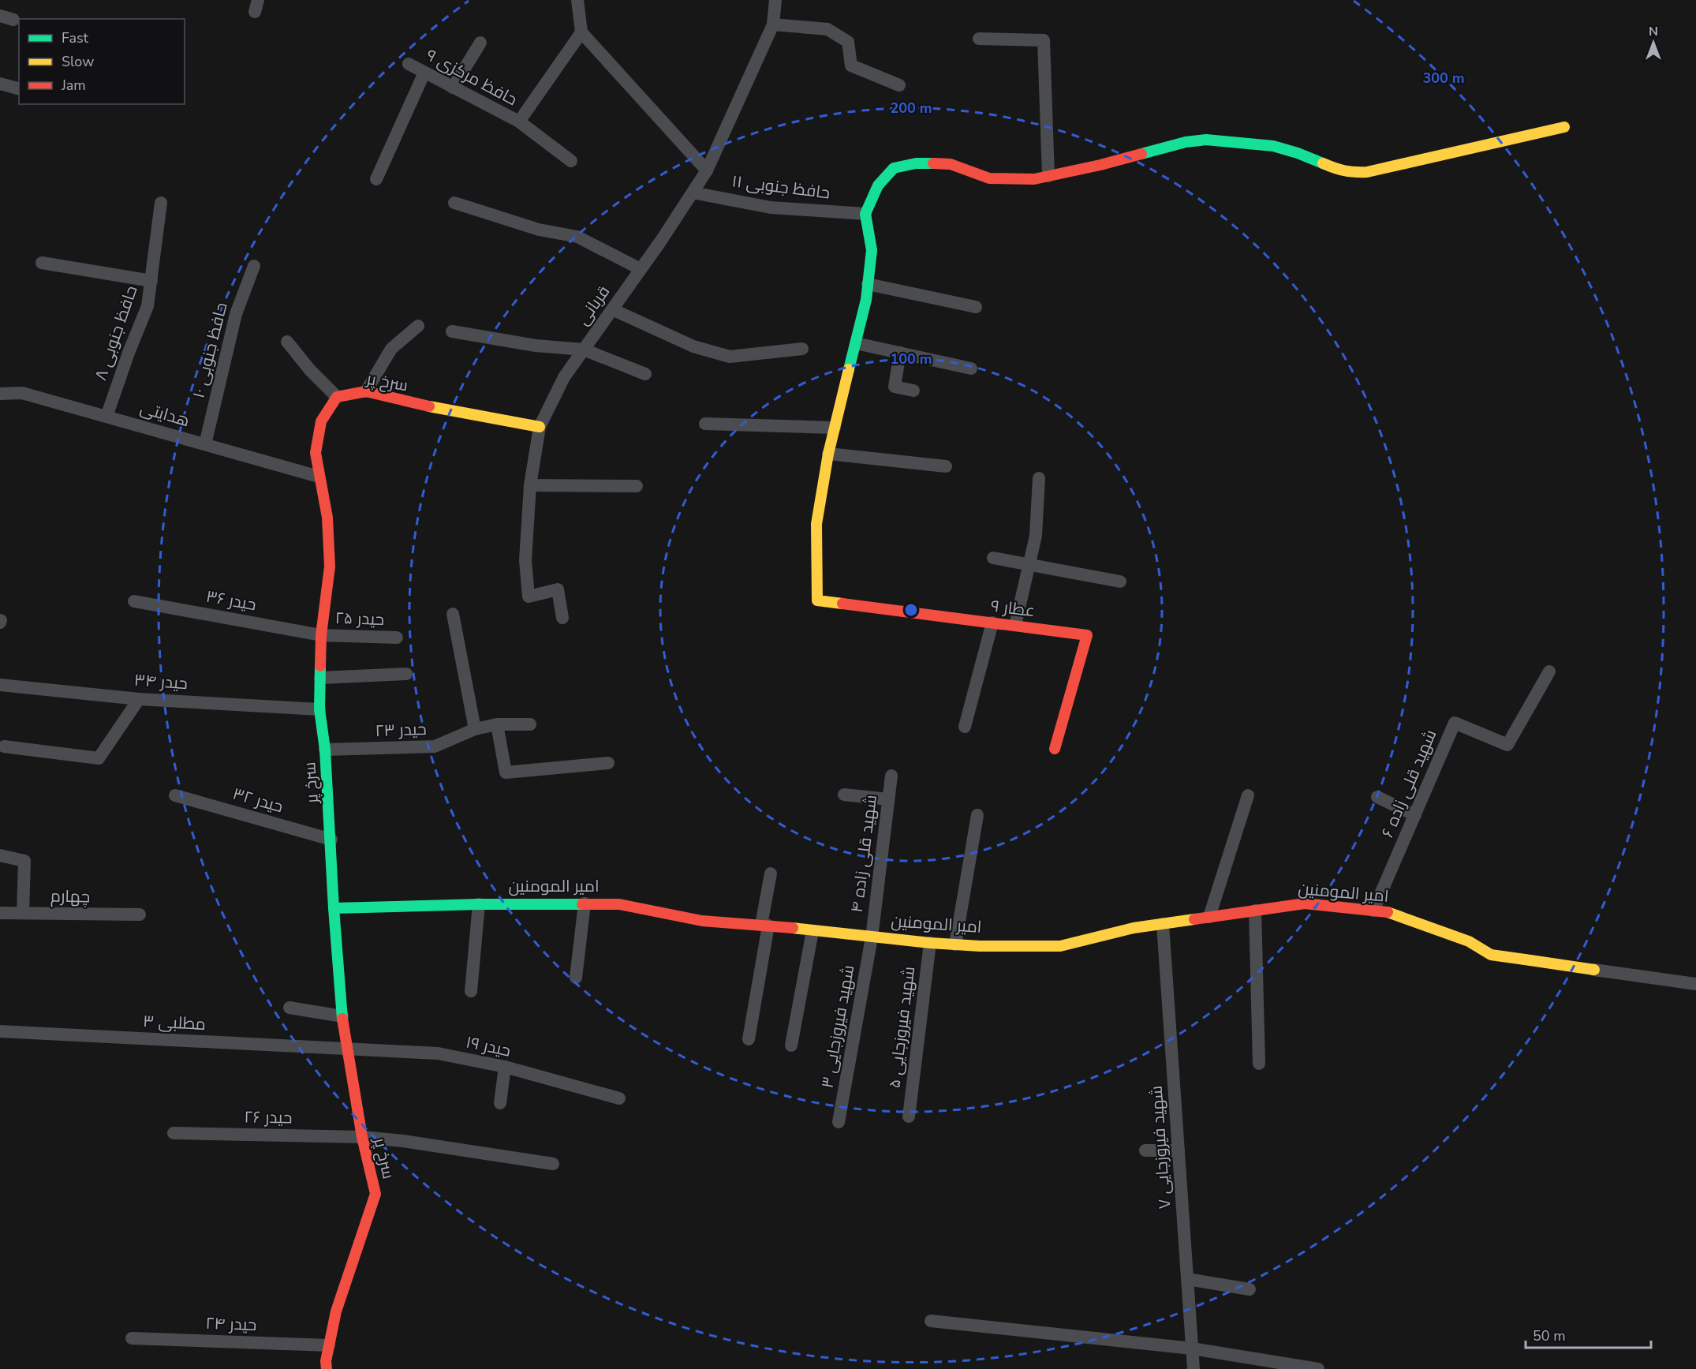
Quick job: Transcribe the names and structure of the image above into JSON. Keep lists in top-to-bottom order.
{
  "streets": {
    "main road": ["سرخ پر", "عطار ۹", "امیر المومنین"],
    "street": [
      "حافظ مرکزی ۹",
      "حافظ جنوبی ۱۱",
      "قربانی",
      "حافظ جنوبی ۸",
      "حافظ جنوبی ۱۰",
      "هدایتی",
      "حیدر ۳۶",
      "حیدر ۲۵",
      "حیدر ۳۴",
      "حیدر ۲۳",
      "شهید قلی زاده ۶",
      "حیدر ۳۲",
      "شهید قلی زاده ۴",
      "چهارم",
      "مطلبی ۳",
      "شهید فیروزجایی ۳",
      "شهید فیروزجایی ۵",
      "حیدر ۱۹",
      "حیدر ۲۶",
      "شهید فیروزجایی ۷",
      "حیدر ۲۴"
    ]
  },
  "crossings": [
    ["حافظ جنوبی ۱۱", "قربانی"],
    ["قربانی", "سرخ پر"],
    ["حافظ جنوبی ۸", "هدایتی"],
    ["حافظ جنوبی ۱۰", "هدایتی"],
    ["سرخ پر", "هدایتی"],
    ["سرخ پر", "حیدر ۳۶"],
    ["سرخ پر", "حیدر ۲۵"],
    ["سرخ پر", "حیدر ۳۴"],
    ["سرخ پر", "حیدر ۲۳"],
    ["سرخ پر", "حیدر ۳۲"],
    ["سرخ پر", "امیر المومنین"],
    ["سرخ پر", "مطلبی ۳"],
    ["سرخ پر", "حیدر ۱۹"],
    ["سرخ پر", "حیدر ۲۶"],
    ["سرخ پر", "حیدر ۲۴"],
    ["حیدر ۳۶", "حیدر ۲۵"],
    ["شهید قلی زاده ۶", "امیر المومنین"],
    ["شهید قلی زاده ۴", "امیر المومنین"],
    ["شهید قلی زاده ۴", "شهید فیروزجایی ۳"],
    ["امیر المومنین", "شهید فیروزجایی ۳"],
    ["امیر المومنین", "شهید فیروزجایی ۵"],
    ["امیر المومنین", "شهید فیروزجایی ۷"],
    ["مطلبی ۳", "حیدر ۱۹"]
  ],
  "legend": ["Fast", "Slow", "Jam"],
  "scale_bar": "50 m",
  "north": "top",
  "rings": ["300 m", "200 m", "100 m"]
}
